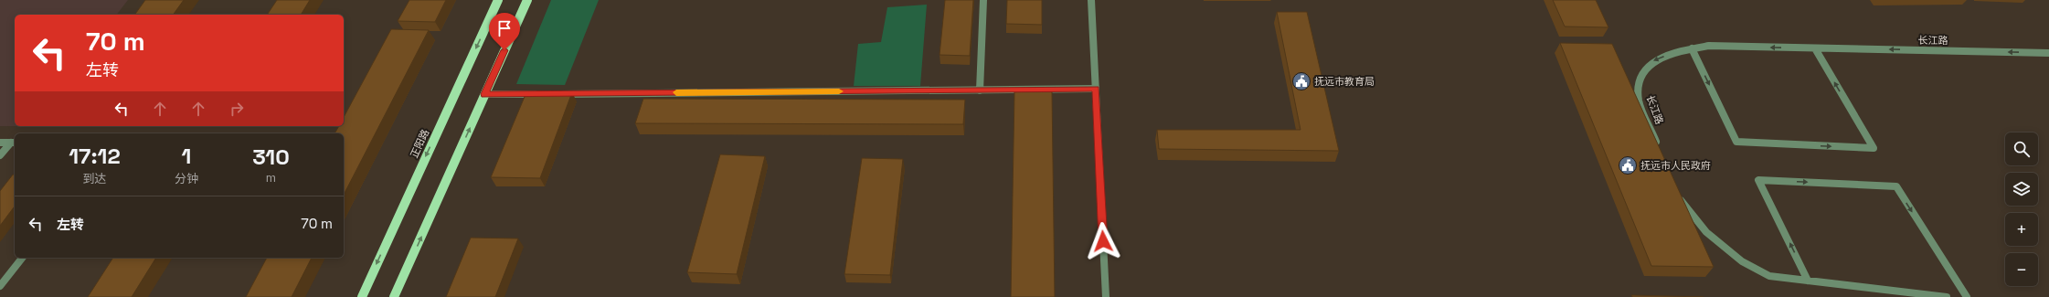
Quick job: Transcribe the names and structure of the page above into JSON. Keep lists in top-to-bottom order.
{
  "streets": {
    "main road": ["正阳路"],
    "street": ["长江路"]
  },
  "one_way": ["长江路"],
  "places": {
    "public building": ["抚远市教育局", "抚远市人民政府"]
  },
  "page": {
    "turn": ["70 m", "左转"],
    "map_buttons": ["+", "−"],
    "eta": [
      "17:12",
      "到达",
      "1",
      "分钟",
      "310",
      "m"
    ],
    "list": [
      {
        "name": "左转",
        "value": "70 m"
      }
    ]
  }
}
